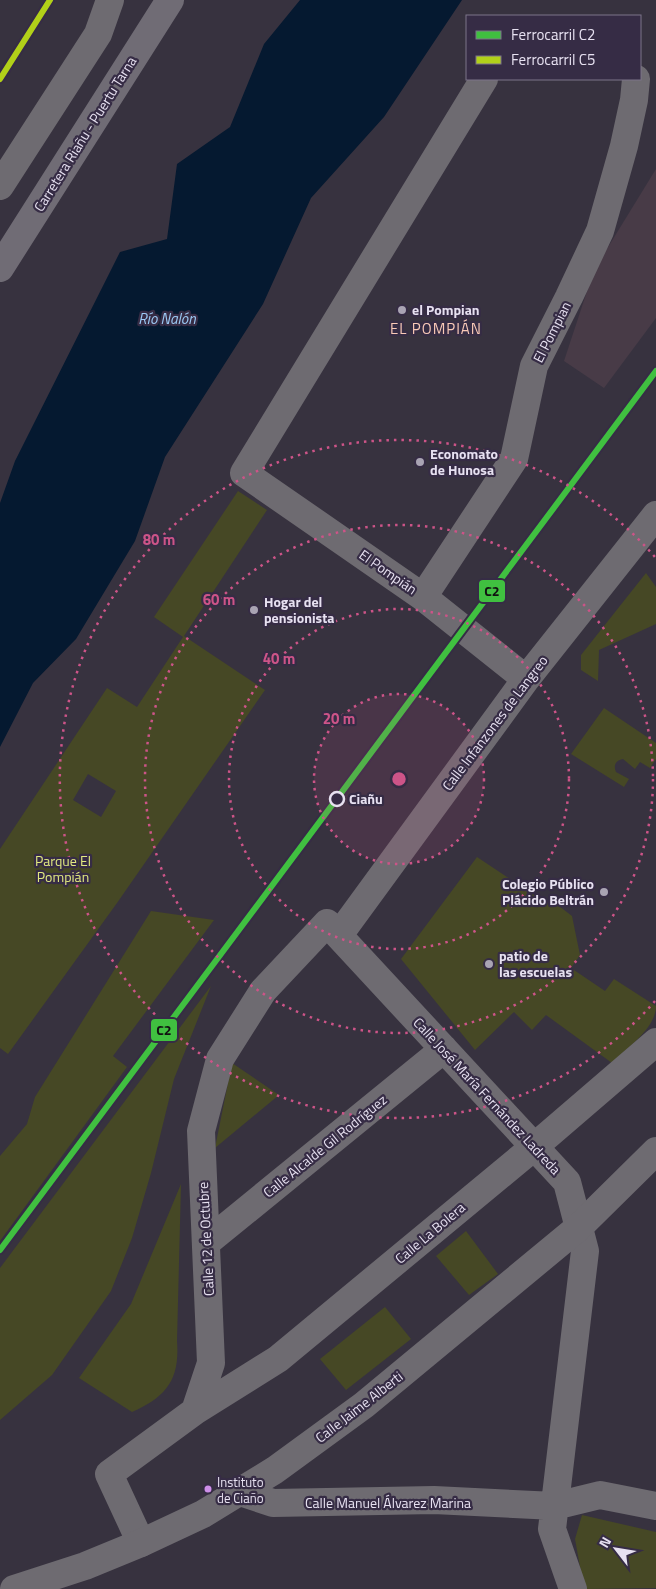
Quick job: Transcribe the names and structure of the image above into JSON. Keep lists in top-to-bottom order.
{
  "streets": {
    "main road": ["Carretera Riañu - Puertu Tarna"],
    "street": [
      "El Pompian",
      "El Pompián",
      "Calle Infanzones de Langreo",
      "Calle José María Fernández Ladreda",
      "Calle Alcalde Gil Rodríguez",
      "Calle La Bolera",
      "Calle 12 de Octubre",
      "Calle Jaime Alberti",
      "Calle Manuel Álvarez Marina"
    ]
  },
  "crossings": [
    ["El Pompian", "El Pompián"],
    ["El Pompián", "Calle Infanzones de Langreo"],
    ["Calle Infanzones de Langreo", "Calle José María Fernández Ladreda"],
    ["Calle Infanzones de Langreo", "Calle 12 de Octubre"],
    ["Calle José María Fernández Ladreda", "Calle Alcalde Gil Rodríguez"],
    ["Calle José María Fernández Ladreda", "Calle La Bolera"],
    ["Calle José María Fernández Ladreda", "Calle 12 de Octubre"],
    ["Calle José María Fernández Ladreda", "Calle Jaime Alberti"],
    ["Calle José María Fernández Ladreda", "Calle Manuel Álvarez Marina"],
    ["Calle Alcalde Gil Rodríguez", "Calle 12 de Octubre"],
    ["Calle La Bolera", "Calle 12 de Octubre"],
    ["Calle Jaime Alberti", "Calle Manuel Álvarez Marina"]
  ],
  "districts": ["EL POMPIÁN"],
  "water": ["Río Nalón"],
  "parks": ["Parque El Pompián"],
  "places": [
    "el Pompian",
    "Economato de Hunosa",
    "Hogar del pensionista",
    "Ciañu",
    "Colegio Público Plácido Beltrán",
    "patio de las escuelas",
    "Instituto de Ciaño"
  ],
  "lines": ["rail line C5", "rail line C2"],
  "legend": ["Ferrocarril C2", "Ferrocarril C5"],
  "north": "top left",
  "rings": [
    "80 m",
    "60 m",
    "40 m",
    "20 m"
  ]
}
